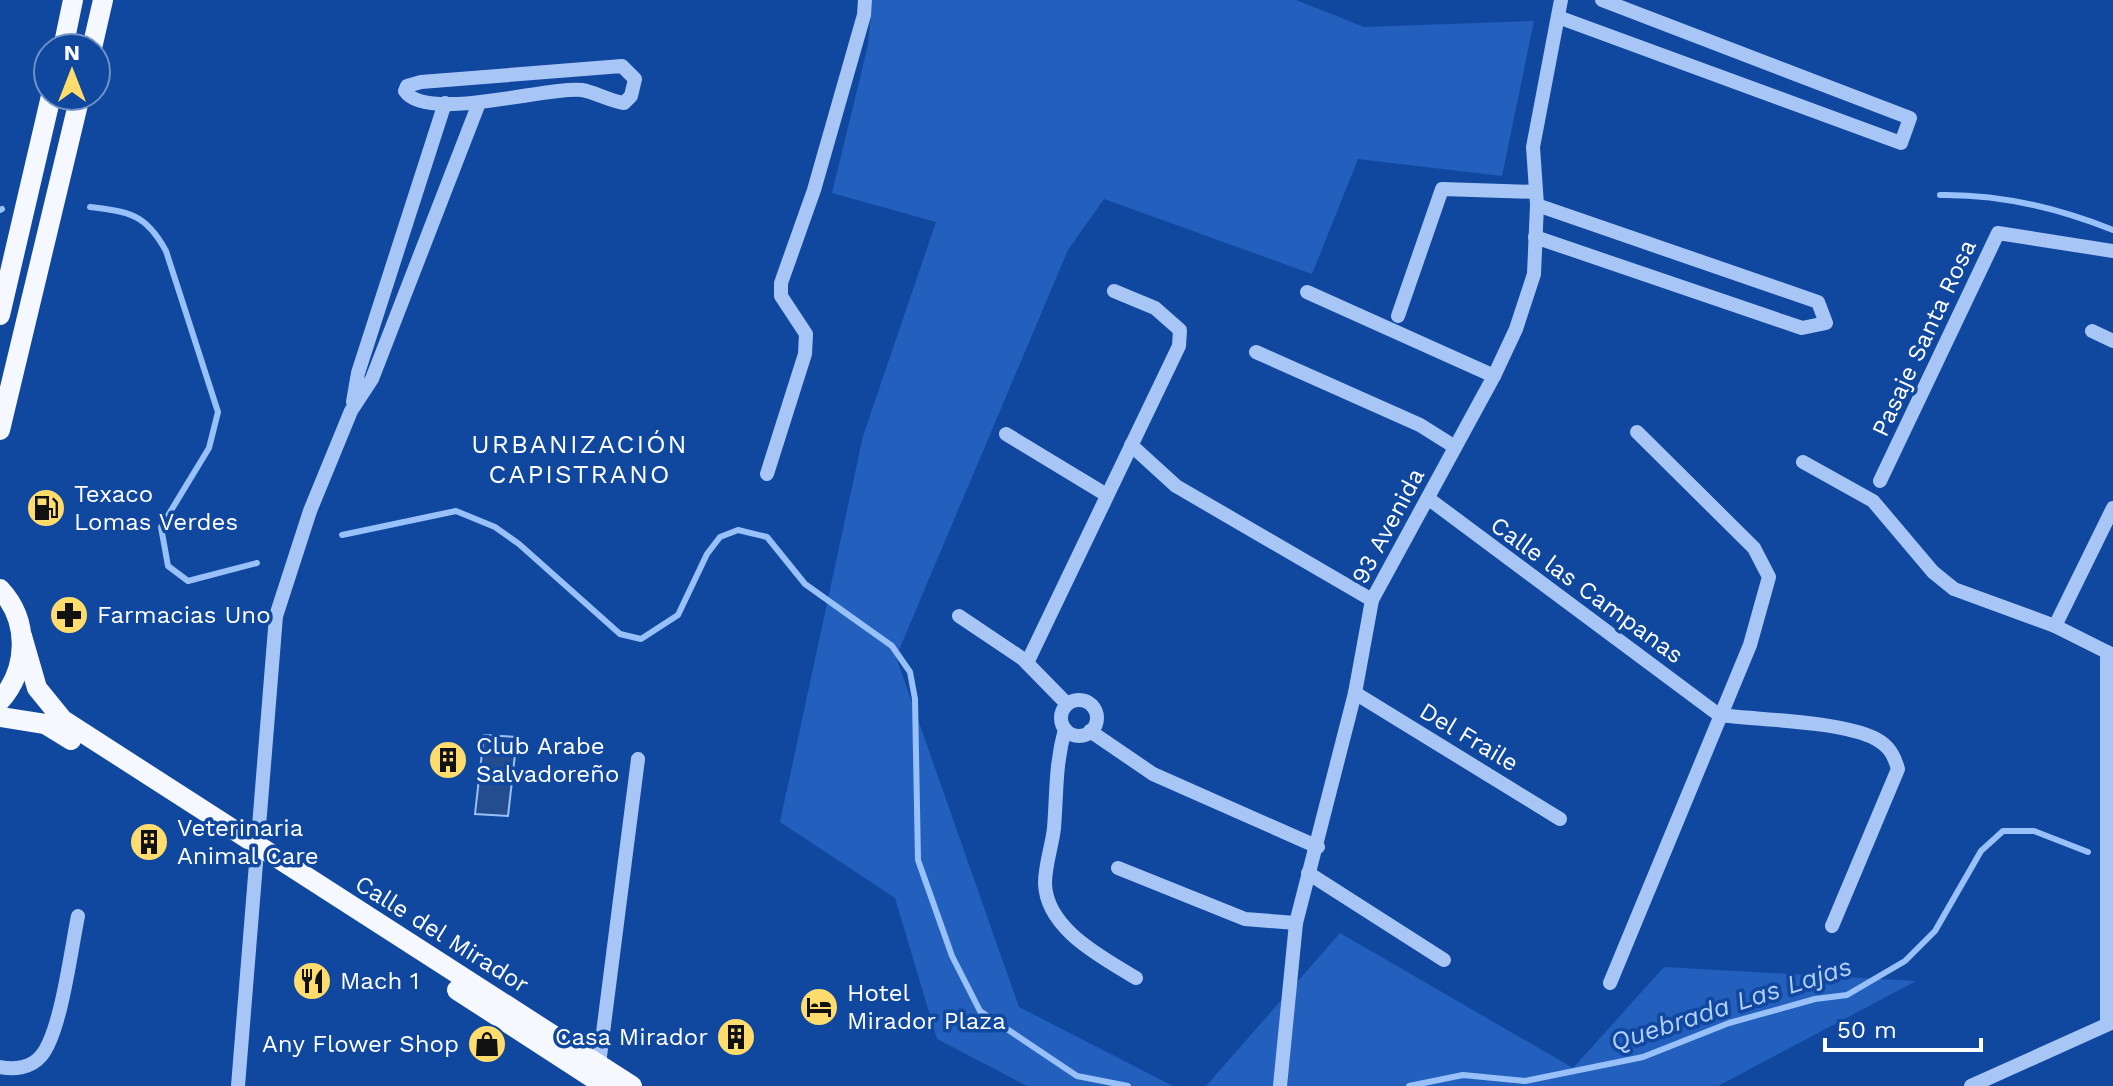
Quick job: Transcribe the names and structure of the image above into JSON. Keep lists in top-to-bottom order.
{
  "streets": {
    "main road": ["Calle del Mirador"],
    "street": [
      "Pasaje Santa Rosa",
      "93 Avenida",
      "Calle las Campanas",
      "Del Fraile"
    ]
  },
  "crossings": [
    ["93 Avenida", "Calle las Campanas"],
    ["93 Avenida", "Del Fraile"]
  ],
  "districts": ["URBANIZACIÓN CAPISTRANO"],
  "water": ["Quebrada Las Lajas"],
  "places": {
    "fuel station": ["Texaco Lomas Verdes"],
    "pharmacy": ["Farmacias Uno"],
    "building": ["Club Arabe Salvadoreño", "Veterinaria Animal Care", "Casa Mirador"],
    "restaurant": ["Mach 1"],
    "hotel": ["Hotel Mirador Plaza"],
    "shop": ["Any Flower Shop"]
  },
  "scale_bar": "50 m",
  "north": "top"
}
